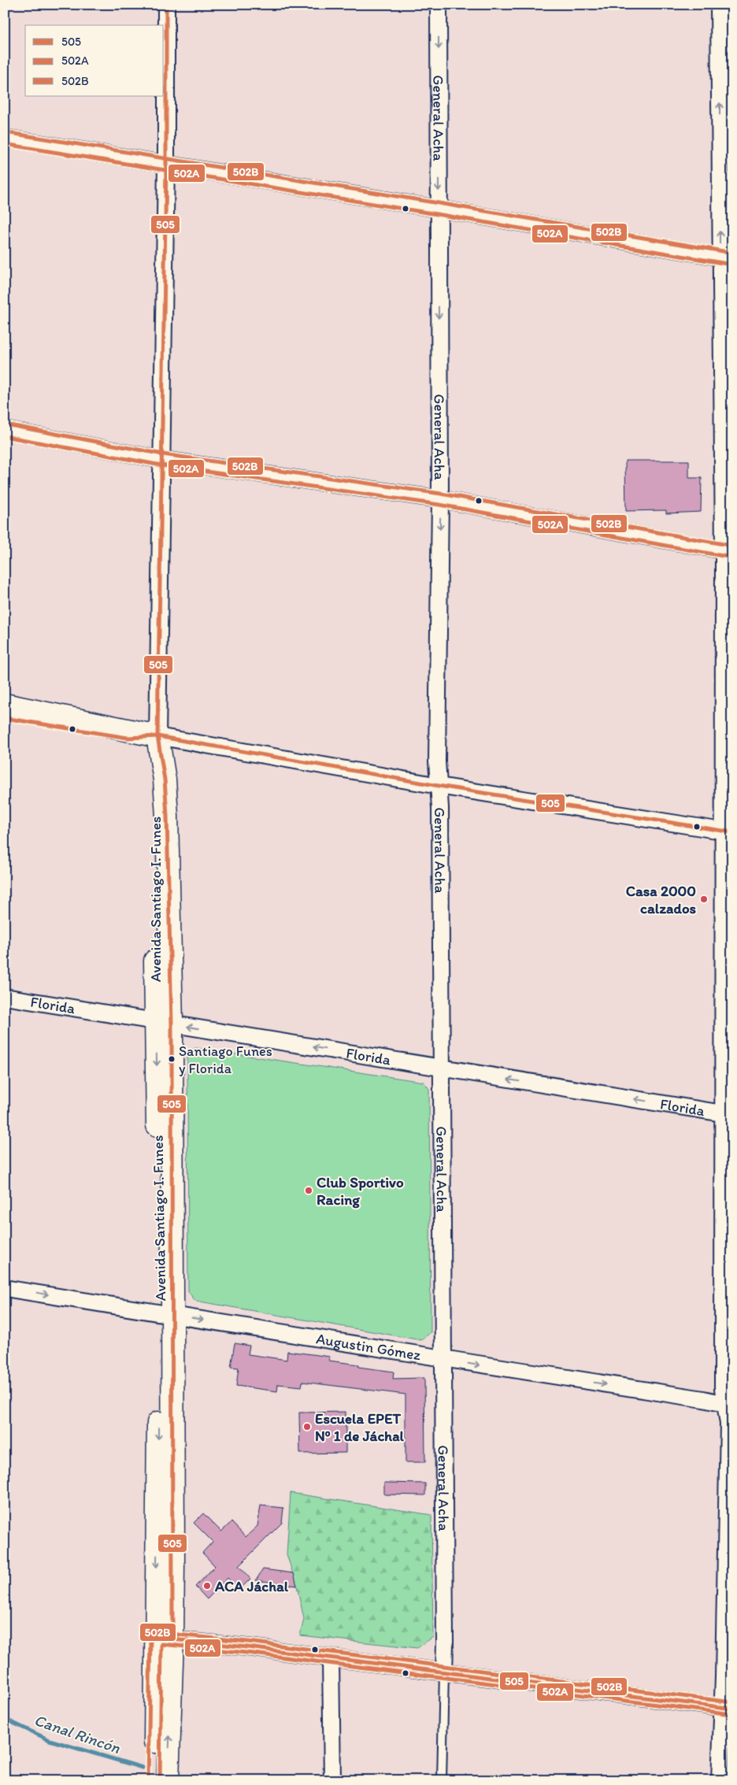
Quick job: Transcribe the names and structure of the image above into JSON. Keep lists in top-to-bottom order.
{
  "streets": {
    "main road": ["Avenida Santiago I. Funes"],
    "street": ["General Acha", "Florida", "Augustin Gómez"]
  },
  "crossings": [
    ["General Acha", "Florida"],
    ["General Acha", "Augustin Gómez"],
    ["Avenida Santiago I. Funes", "Florida"],
    ["Avenida Santiago I. Funes", "Augustin Gómez"]
  ],
  "one_way": ["General Acha", "Florida", "Augustin Gómez"],
  "water": ["Canal Rincón"],
  "places": [
    "Casa 2000 calzados",
    "Santiago Funes y Florida",
    "Club Sportivo Racing",
    "Escuela EPET Nº 1 de Jáchal",
    "ACA Jáchal"
  ],
  "lines": ["transit line 505", "transit line 502B", "transit line 502A"],
  "legend": ["505", "502A", "502B"]
}
